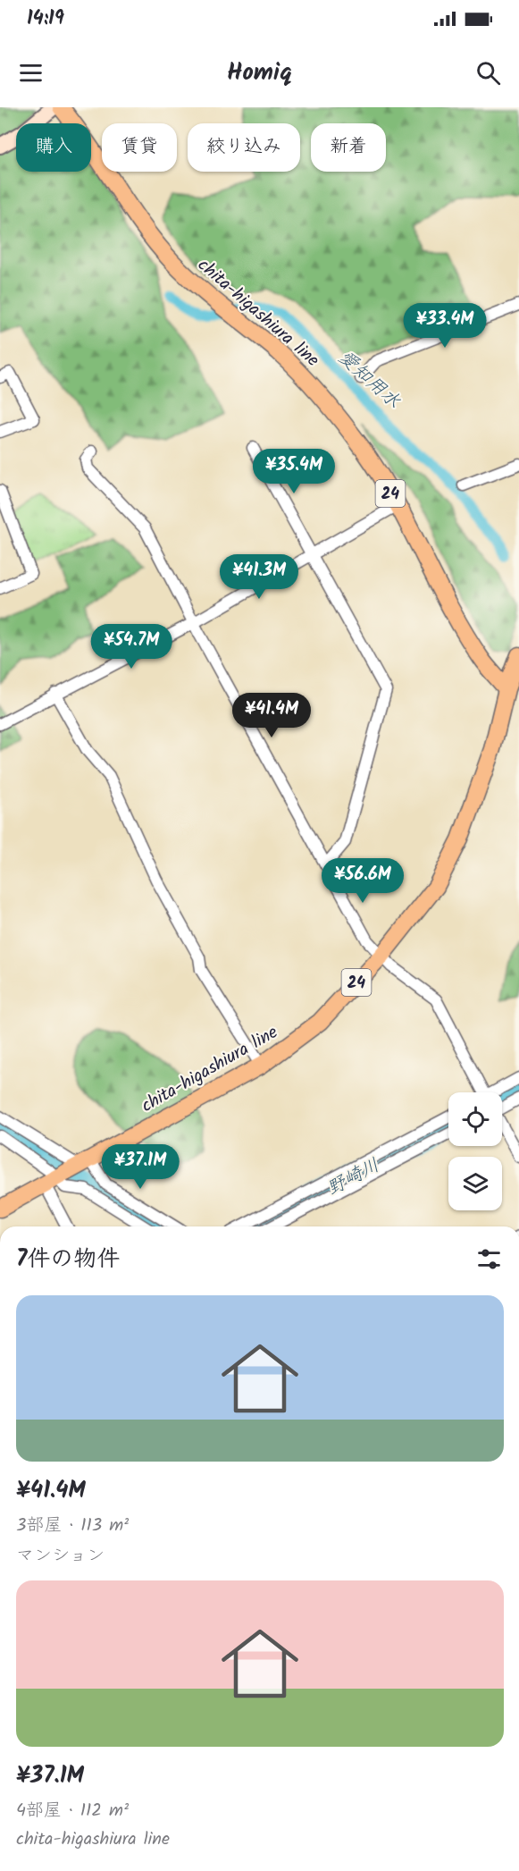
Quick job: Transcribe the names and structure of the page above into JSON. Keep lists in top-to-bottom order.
{
  "streets": {
    "main road": ["chita-higashiura line", "24"]
  },
  "water": ["愛知用水", "野崎川"],
  "page": {
    "status": "14:19",
    "header": "Homiq",
    "chip": [
      "購入",
      "賃貸",
      "絞り込み",
      "新着"
    ],
    "price": [
      "¥33.4M",
      "¥35.4M",
      "¥41.3M",
      "¥54.7M",
      "¥41.4M",
      "¥56.6M",
      "¥37.1M"
    ],
    "heading": "7件の物件",
    "list": [
      {
        "name": "¥41.4M",
        "note": "3部屋 · 113 m² · マンション"
      },
      {
        "name": "¥37.1M",
        "note": "4部屋 · 112 m² · chita-higashiura line"
      }
    ]
  }
}
